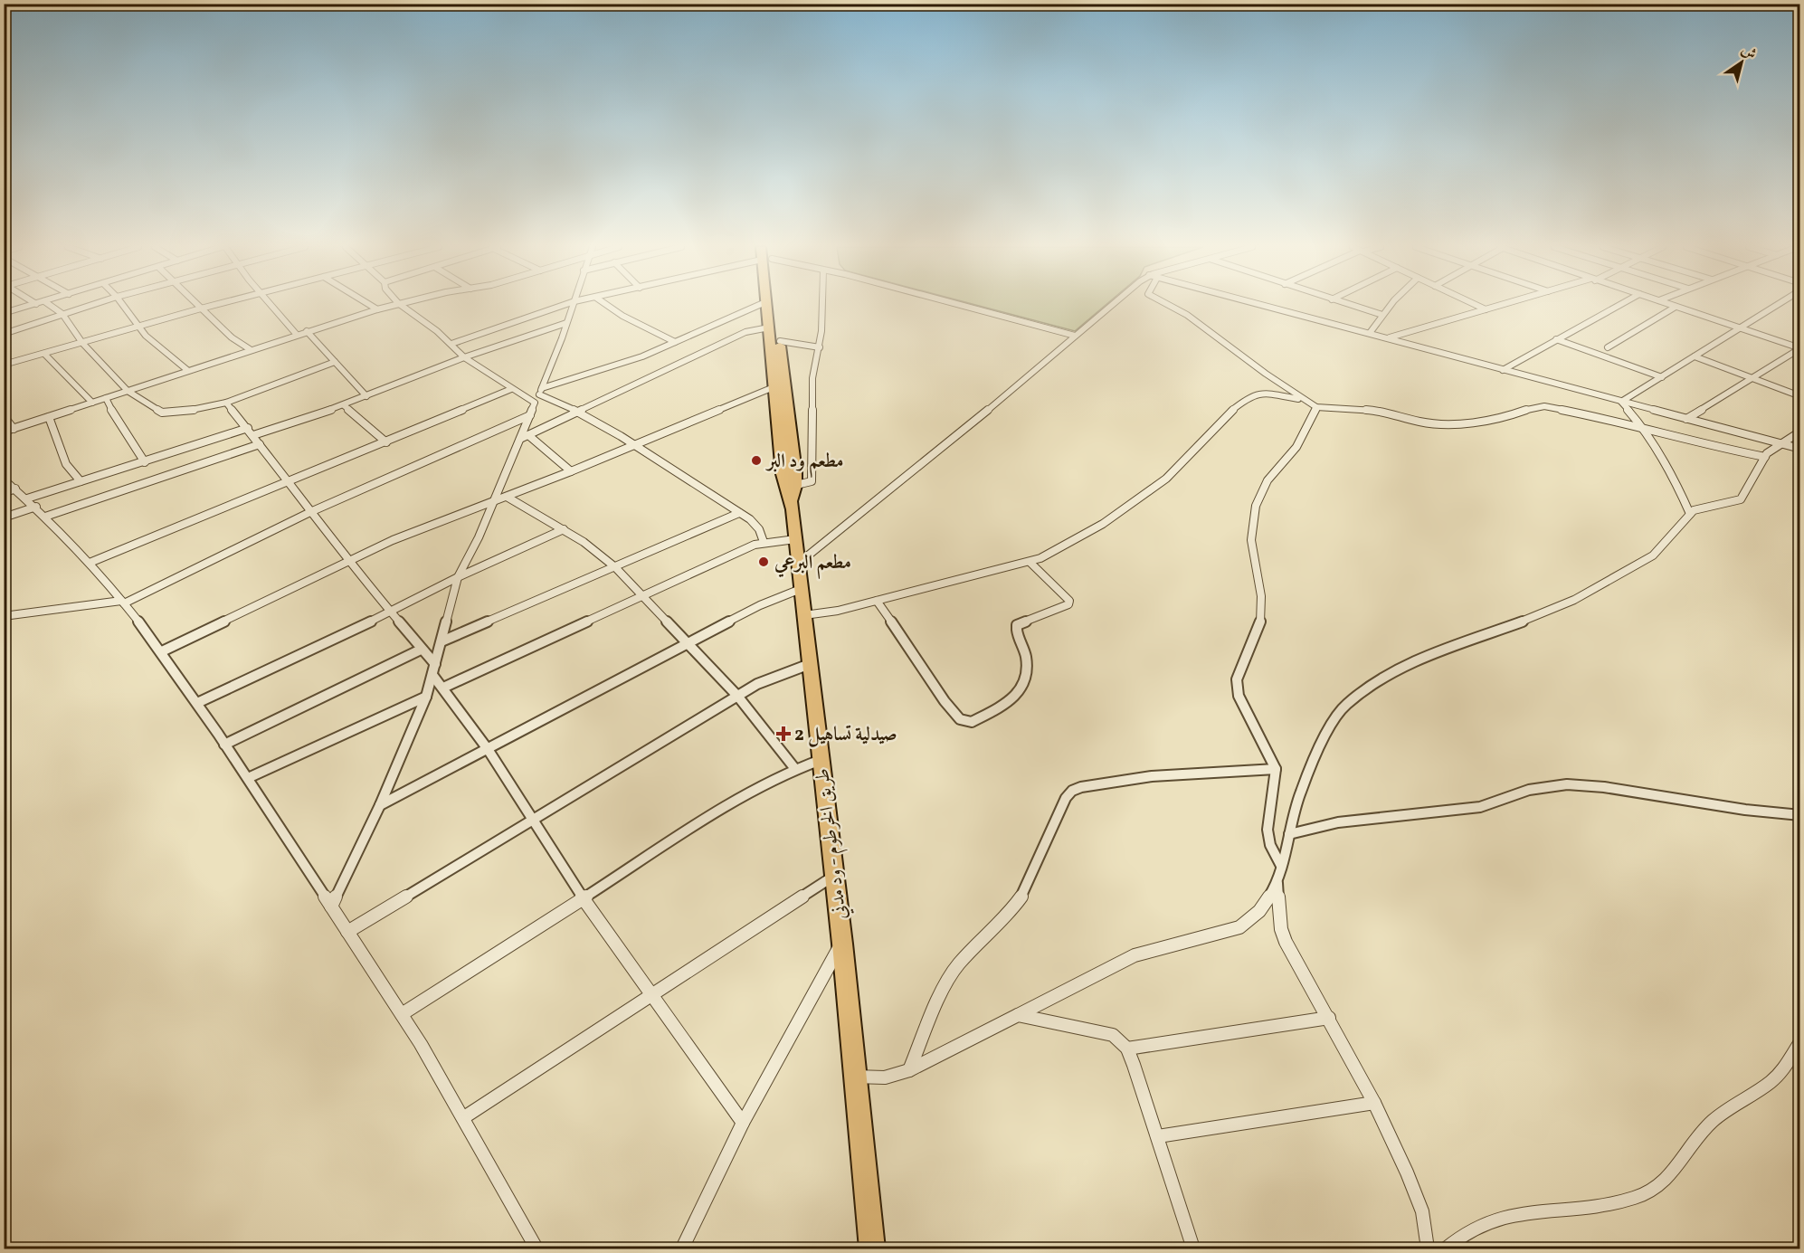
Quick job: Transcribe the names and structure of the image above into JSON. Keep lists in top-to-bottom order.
{
  "streets": {
    "highway": ["طريق الخرطوم - ود مدني"]
  },
  "places": {
    "other": ["مطعم ود البر", "مطعم البرعي"],
    "health": ["صيدلية تساهيل 2"]
  },
  "north": "top right"
}
